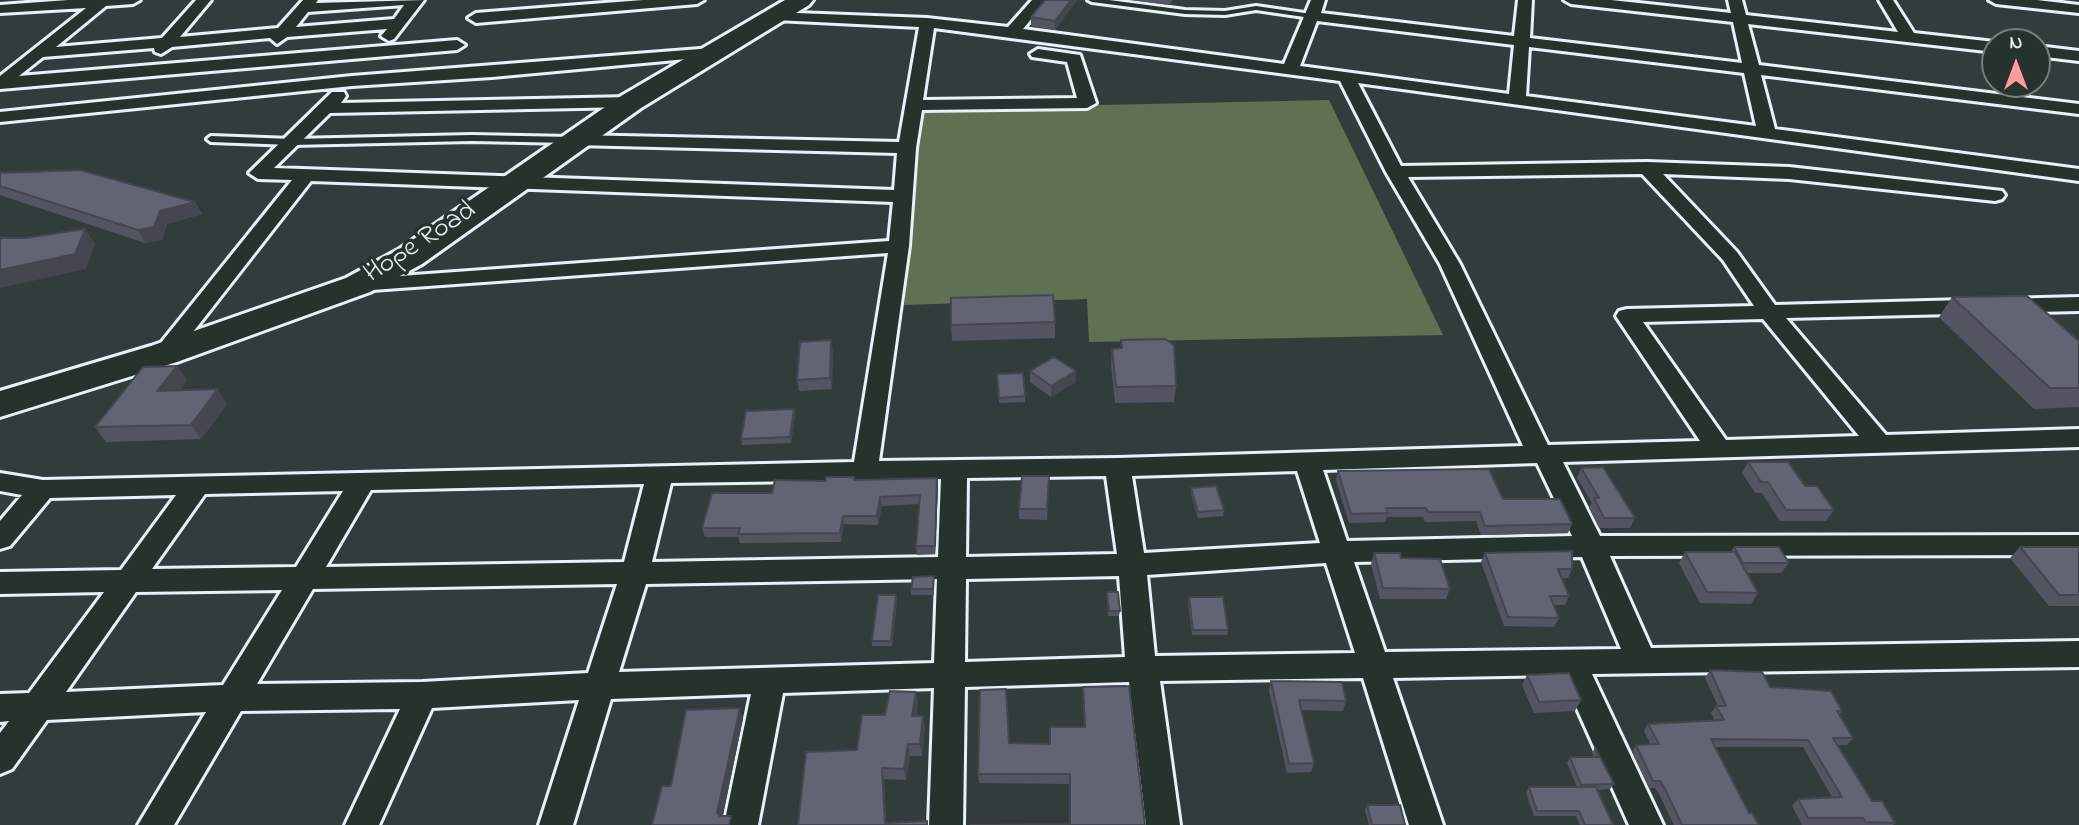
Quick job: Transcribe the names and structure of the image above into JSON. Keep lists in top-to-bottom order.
{
  "streets": {
    "highway": ["Hope Road"]
  },
  "north": "top"
}
